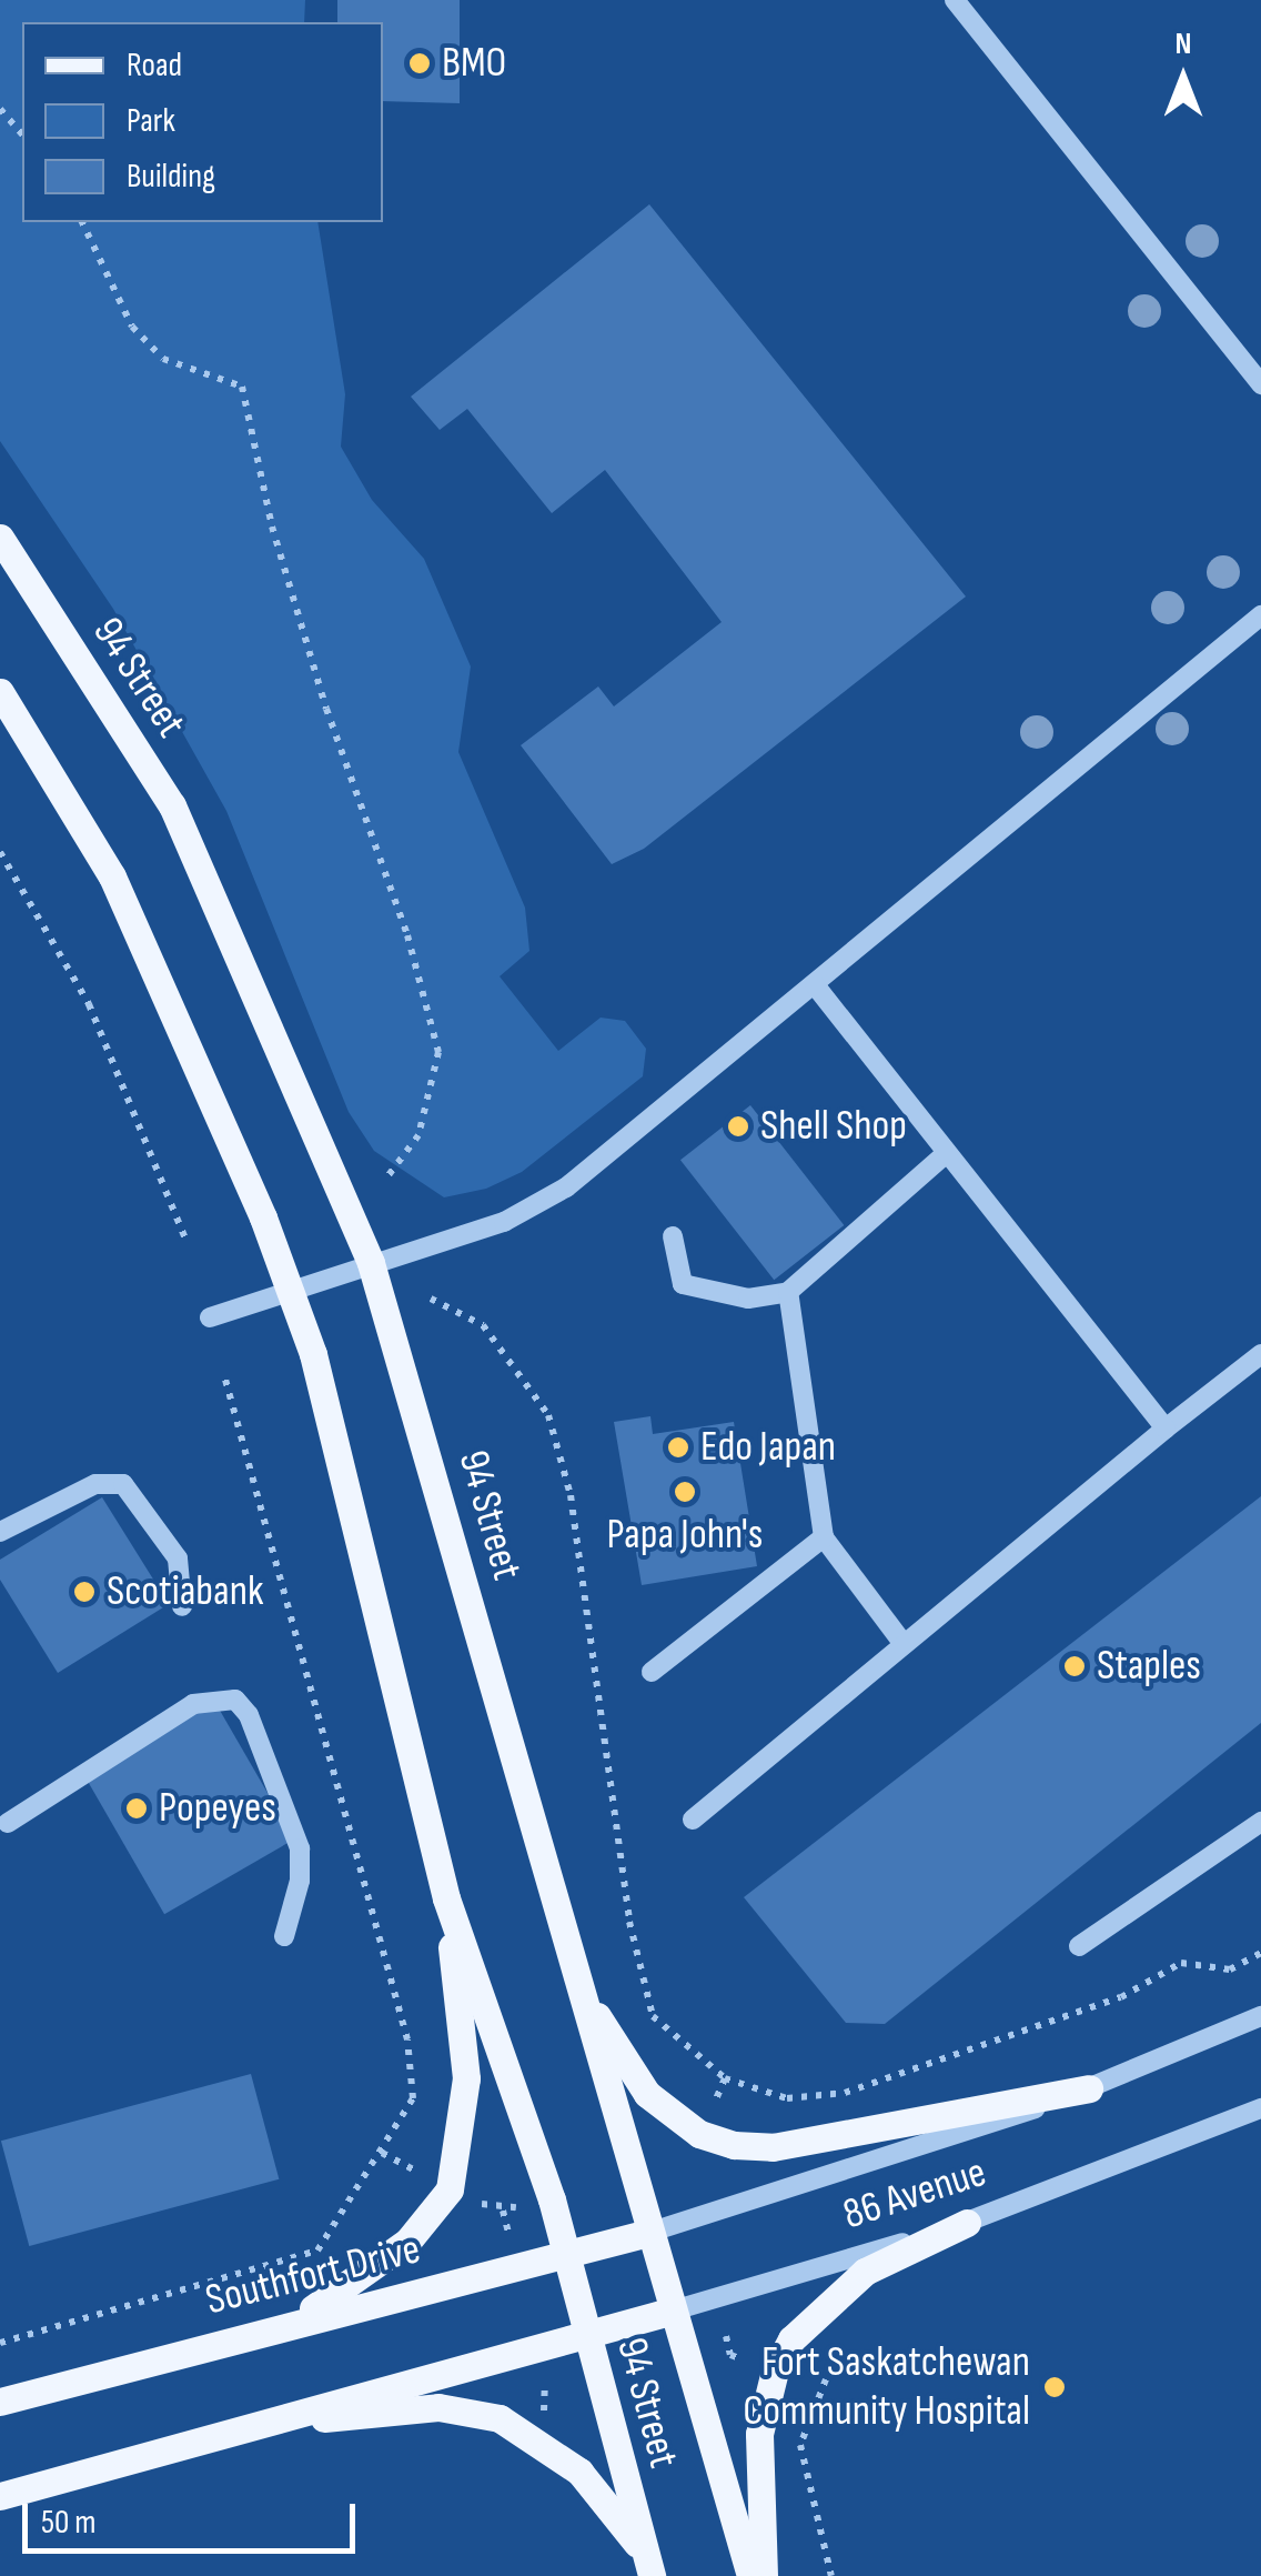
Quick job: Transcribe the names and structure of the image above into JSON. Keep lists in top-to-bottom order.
{
  "streets": {
    "main road": ["94 Street", "86 Avenue", "Southfort Drive"]
  },
  "crossings": [
    ["94 Street", "86 Avenue"],
    ["94 Street", "Southfort Drive"],
    ["86 Avenue", "Southfort Drive"]
  ],
  "places": [
    "BMO",
    "Shell Shop",
    "Edo Japan",
    "Papa John's",
    "Scotiabank",
    "Staples",
    "Popeyes",
    "Fort Saskatchewan Community Hospital"
  ],
  "legend": ["Road", "Park", "Building"],
  "scale_bar": "50 m",
  "north": "top"
}
